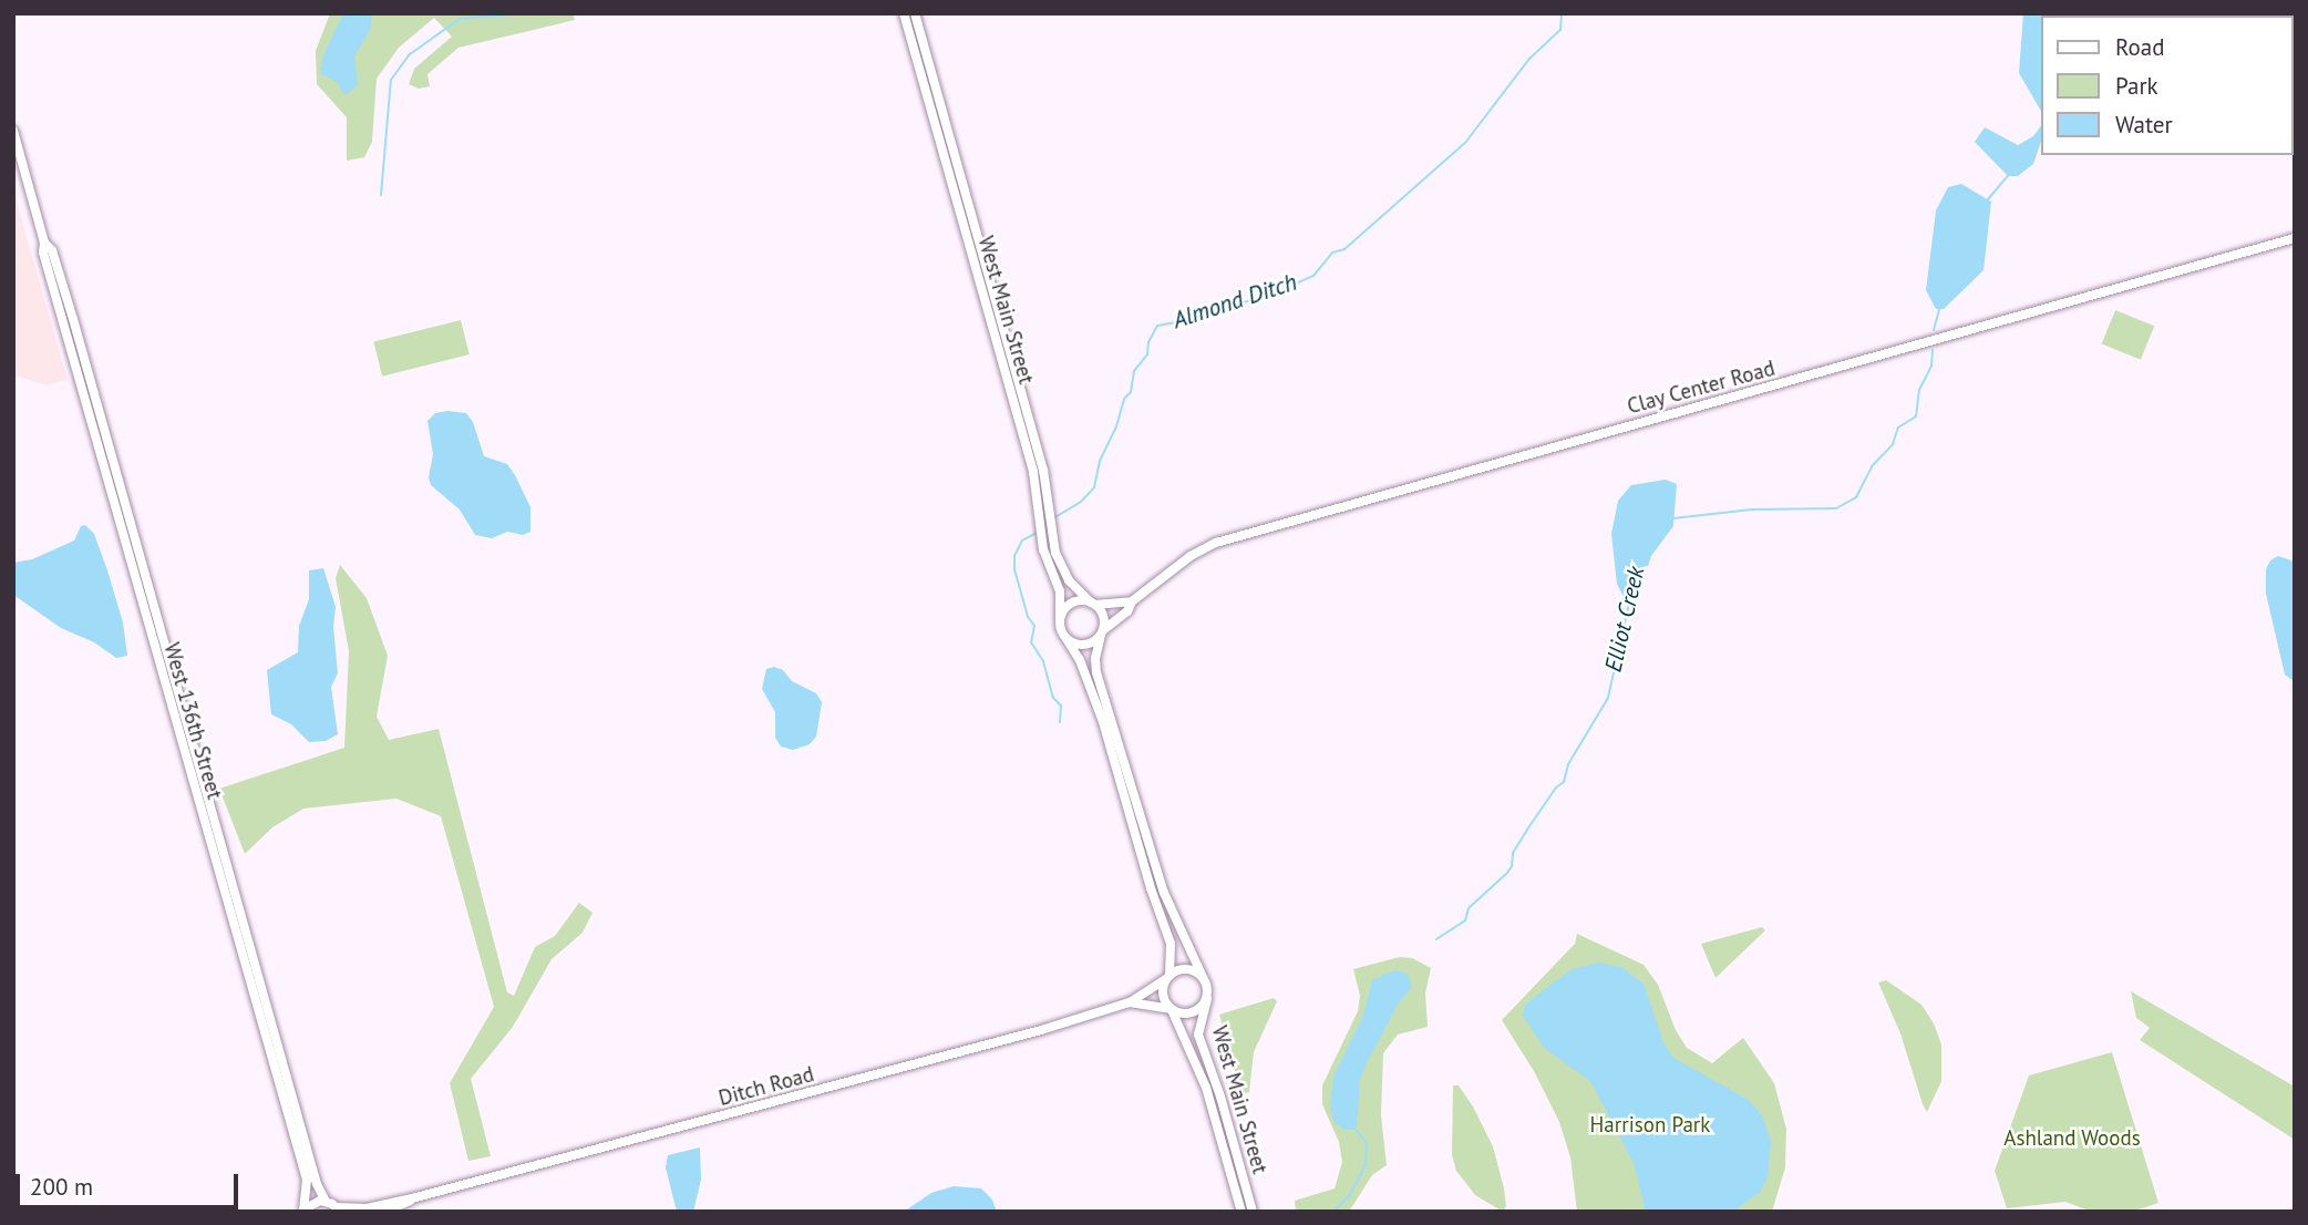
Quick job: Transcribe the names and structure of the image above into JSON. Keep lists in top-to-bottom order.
{
  "streets": {
    "street": [
      "West Main Street",
      "Clay Center Road",
      "West 136th Street",
      "Ditch Road"
    ]
  },
  "crossings": [
    ["West Main Street", "Clay Center Road"],
    ["West Main Street", "Ditch Road"]
  ],
  "water": ["Almond Ditch", "Elliot Creek"],
  "parks": ["Harrison Park", "Ashland Woods"],
  "legend": ["Road", "Park", "Water"],
  "scale_bar": "200 m"
}
